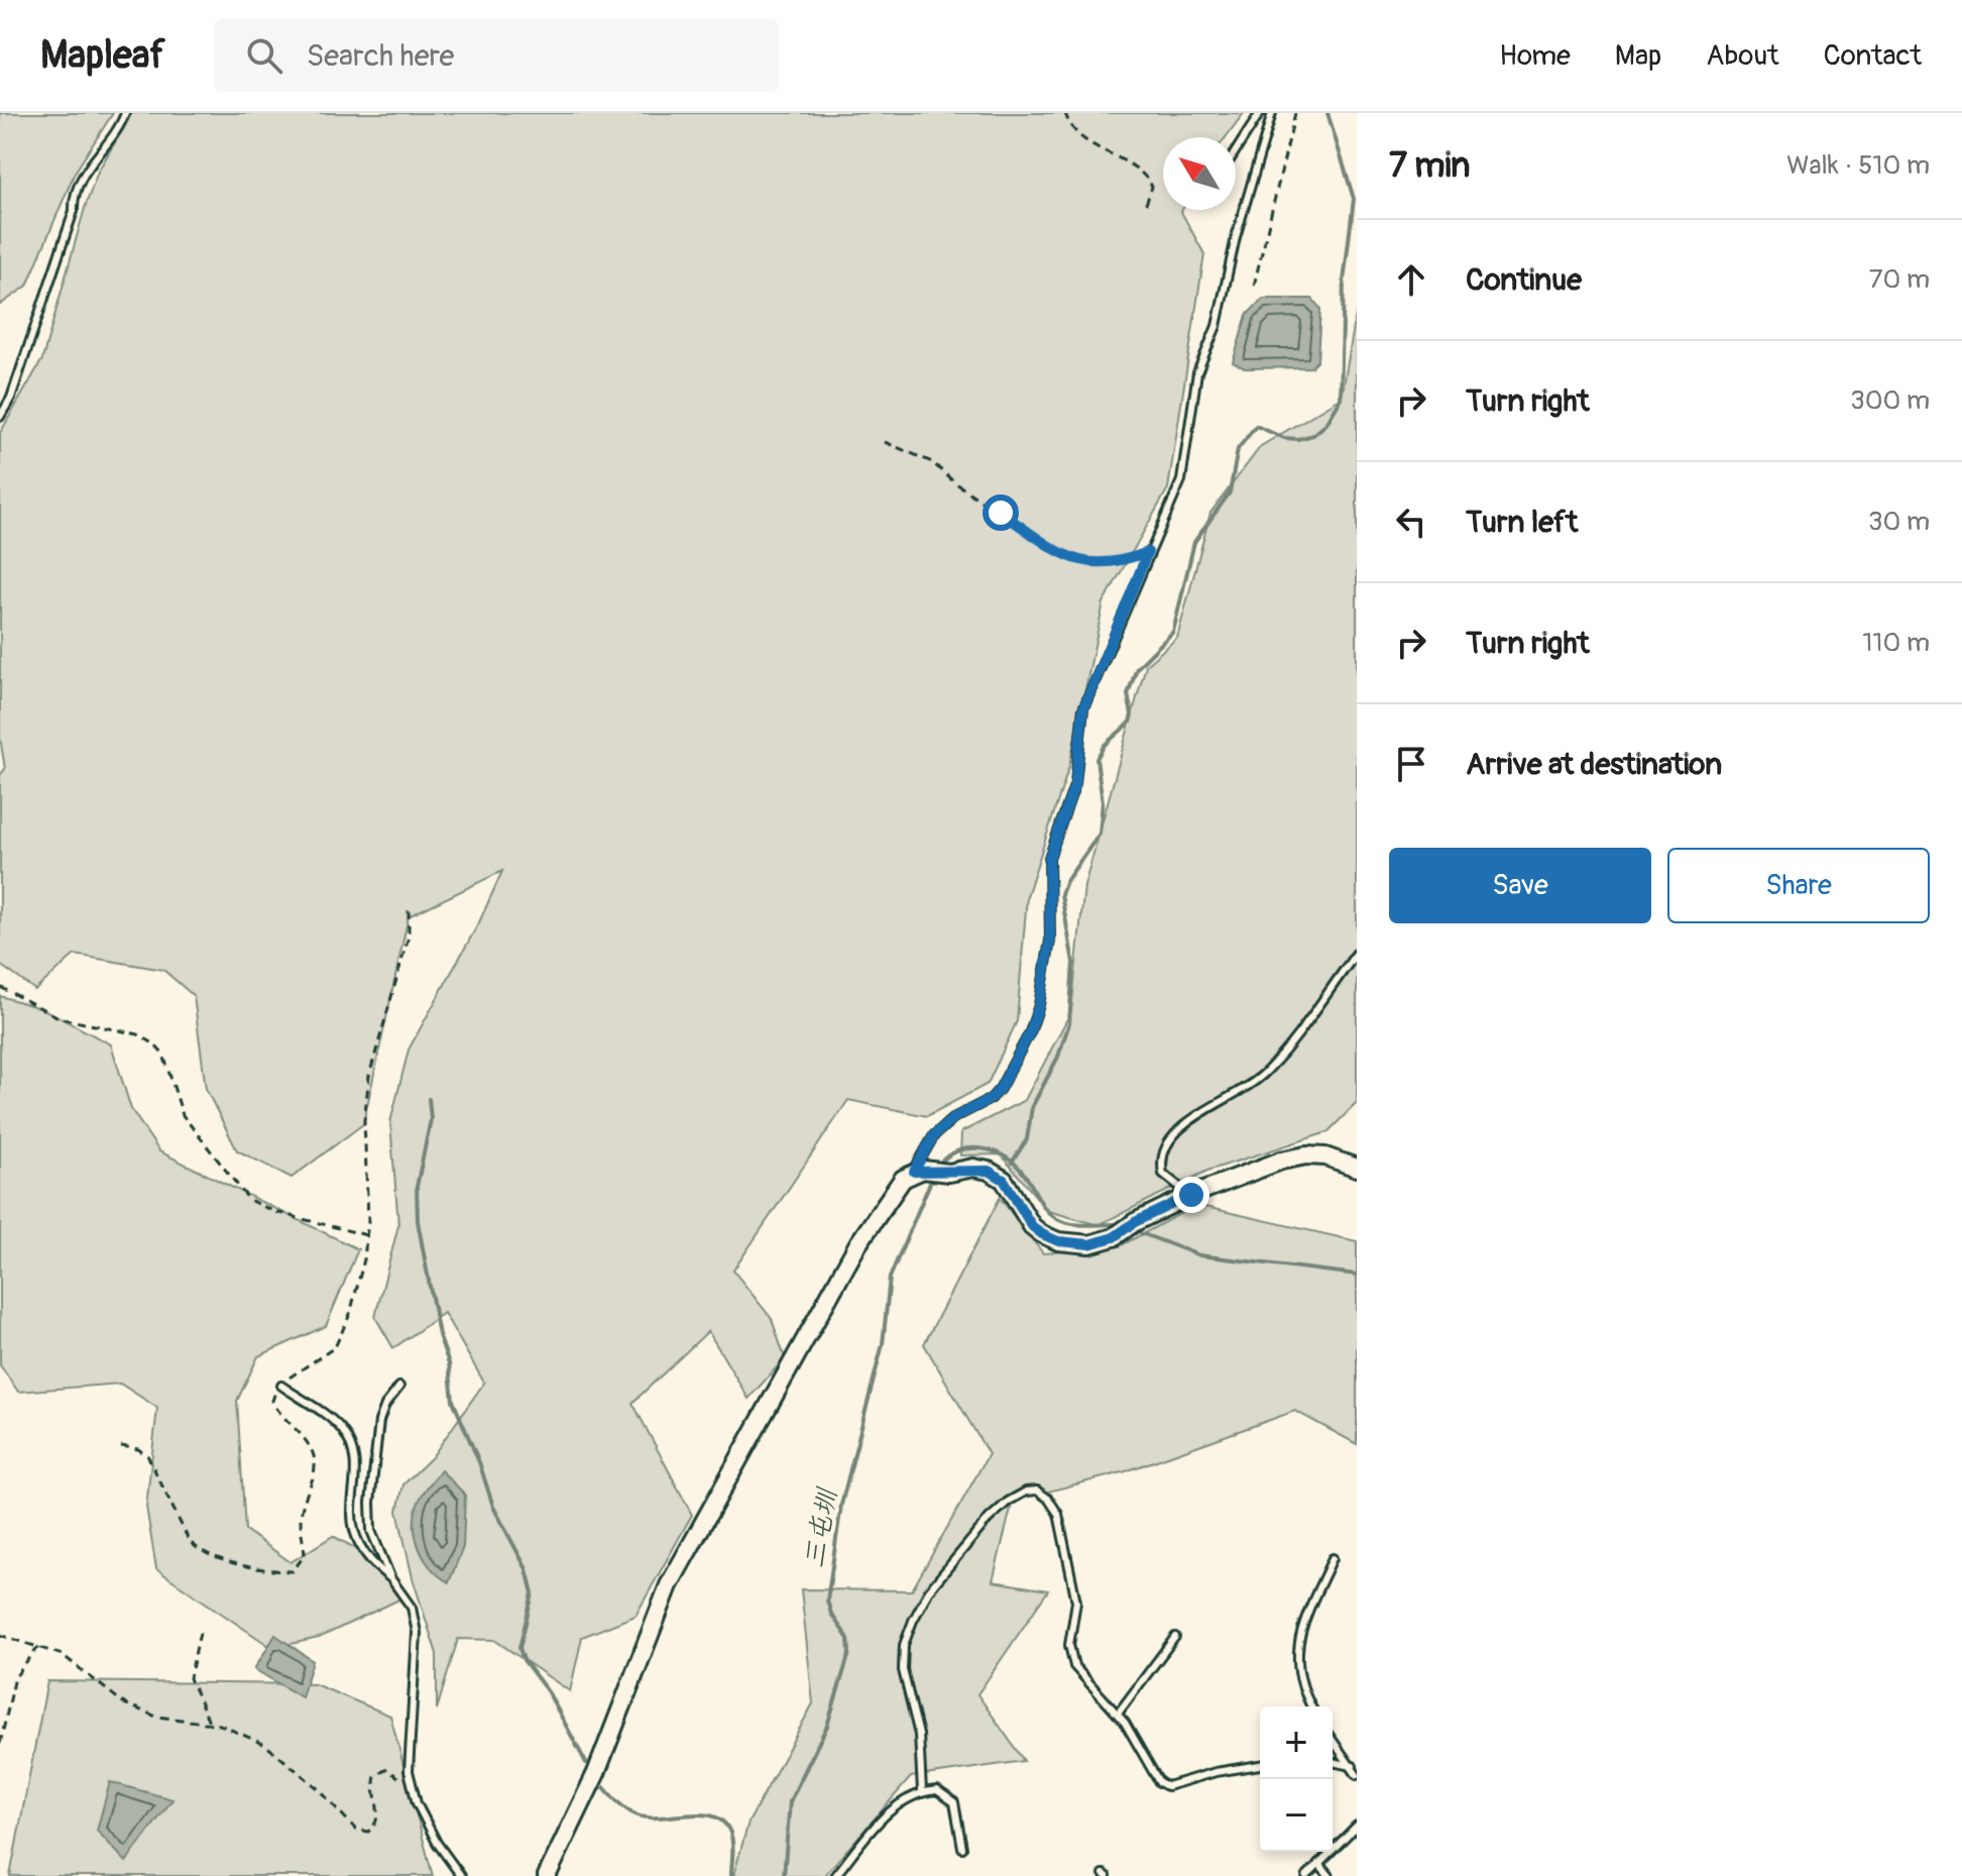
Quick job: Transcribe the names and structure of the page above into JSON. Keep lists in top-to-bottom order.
{
  "water": ["三屯圳"],
  "north": "top left",
  "page": {
    "header": "Mapleaf",
    "search": "Search here",
    "nav": [
      "Home",
      "Map",
      "About",
      "Contact"
    ],
    "heading": ["7 min", "Walk · 510 m"],
    "list": [
      ["Continue", "70 m"],
      ["Turn right", "300 m"],
      ["Turn left", "30 m"],
      ["Turn right", "110 m"],
      "Arrive at destination"
    ],
    "buttons": ["Save", "Share"],
    "map_buttons": ["+", "−"]
  }
}
